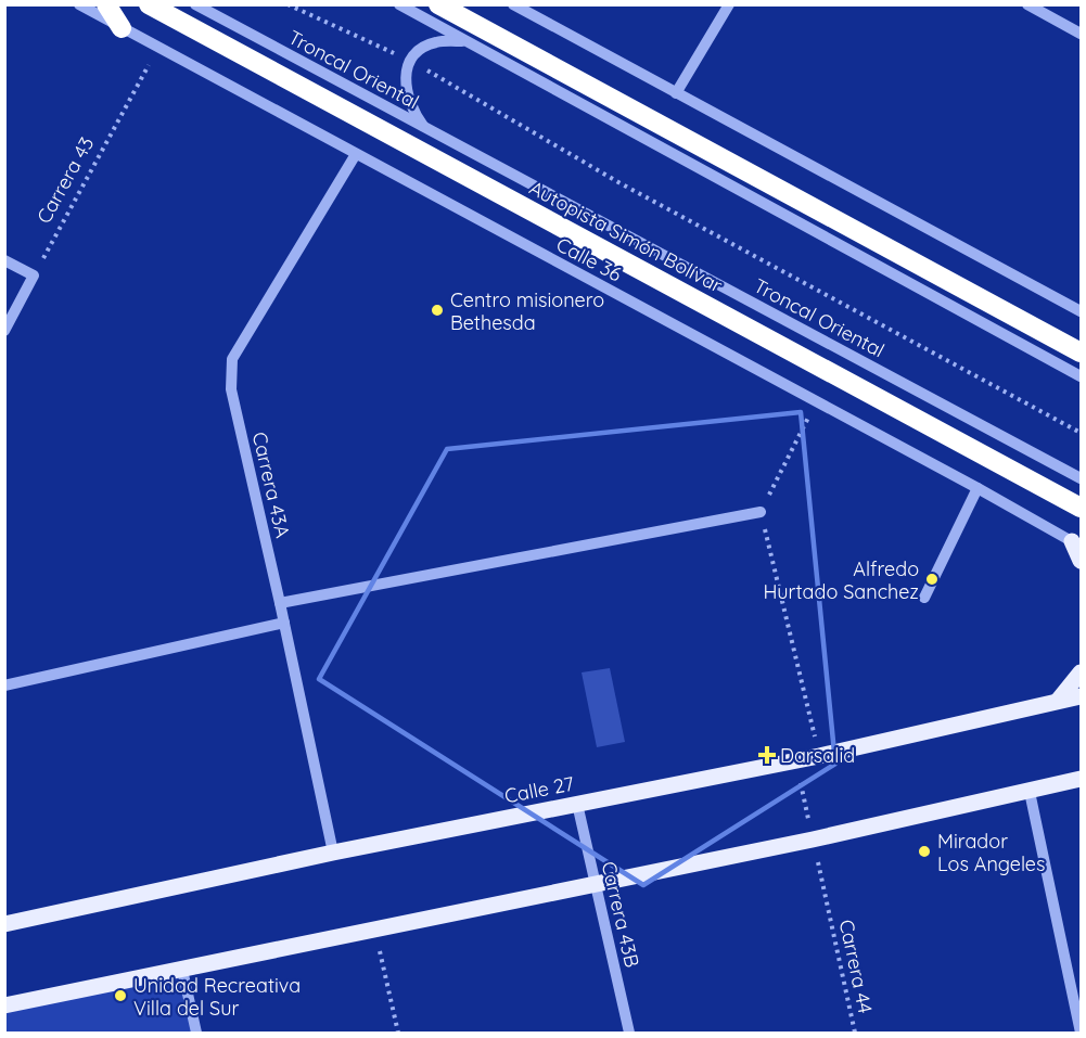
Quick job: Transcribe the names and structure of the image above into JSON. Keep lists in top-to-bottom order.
{
  "streets": {
    "highway": ["Autopista Simón Bolívar"],
    "main road": ["Calle 27"],
    "street": [
      "Troncal Oriental",
      "Calle 36",
      "Carrera 43A",
      "Carrera 43B"
    ],
    "path": ["Carrera 43", "Carrera 44"]
  },
  "crossings": [
    ["Carrera 43", "Calle 36"],
    ["Calle 36", "Carrera 43A"],
    ["Carrera 43A", "Calle 27"],
    ["Calle 27", "Carrera 43B"]
  ],
  "places": {
    "other": [
      "Centro misionero Bethesda",
      "Alfredo Hurtado Sanchez",
      "Mirador Los Angeles",
      "Unidad Recreativa Villa del Sur"
    ],
    "health": ["Darsalid"]
  }
}
